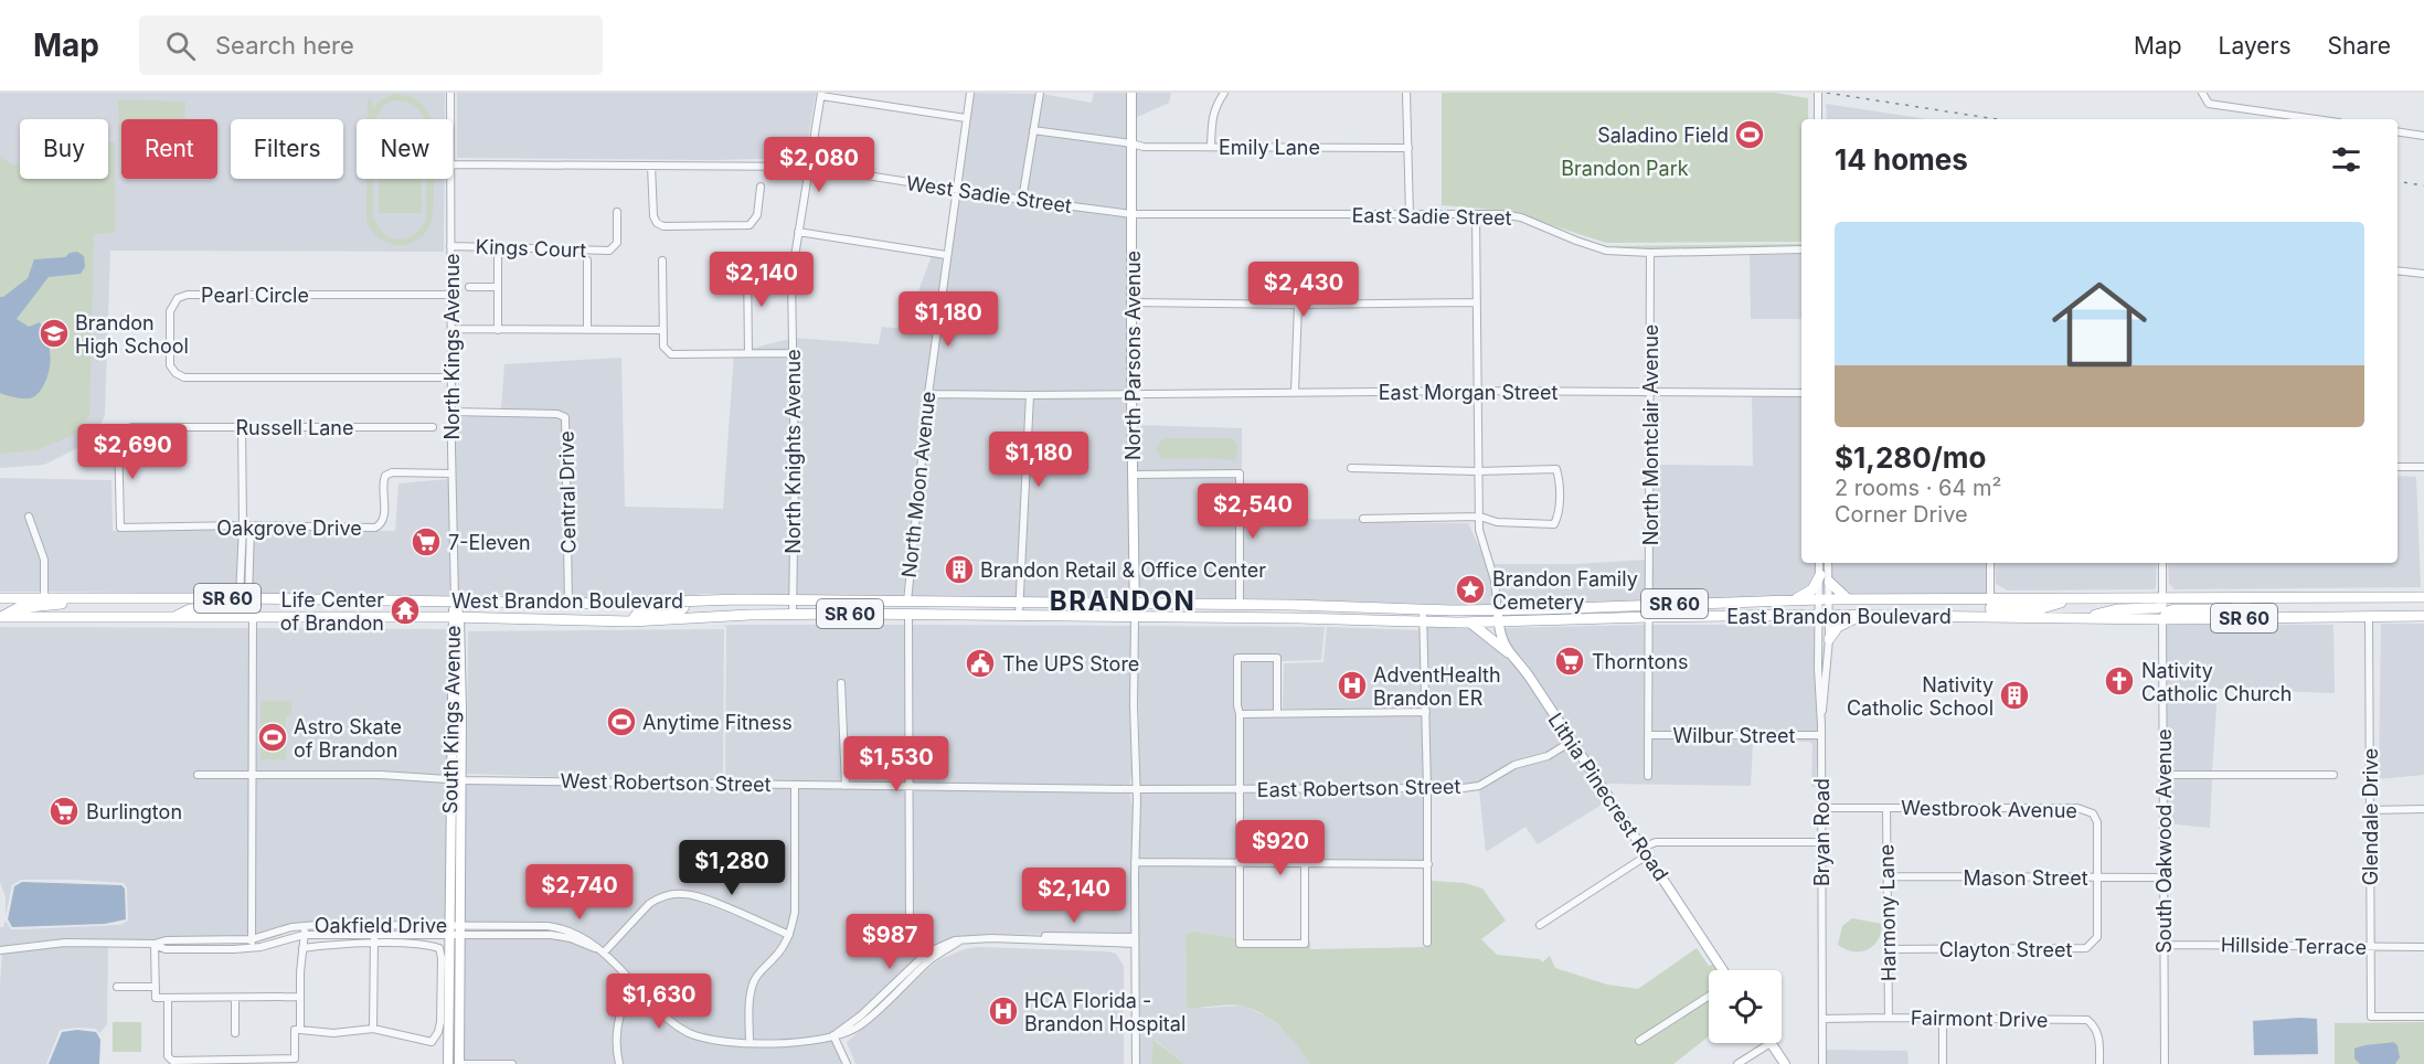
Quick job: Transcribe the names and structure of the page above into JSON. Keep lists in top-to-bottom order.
{
  "streets": {
    "highway": ["SR 60", "West Brandon Boulevard", "East Brandon Boulevard"],
    "main road": ["North Parsons Avenue", "South Kings Avenue", "Lithia Pinecrest Road"],
    "street": [
      "Emily Lane",
      "West Sadie Street",
      "East Sadie Street",
      "Kings Court",
      "Pearl Circle",
      "North Kings Avenue",
      "East Morgan Street",
      "Russell Lane",
      "North Montclair Avenue",
      "North Knights Avenue",
      "North Moon Avenue",
      "Central Drive",
      "Oakgrove Drive",
      "Wilbur Street",
      "West Robertson Street",
      "East Robertson Street",
      "Westbrook Avenue",
      "Glendale Drive",
      "Bryan Road",
      "South Oakwood Avenue",
      "Mason Street",
      "Harmony Lane",
      "Oakfield Drive",
      "Hillside Terrace",
      "Clayton Street",
      "Fairmont Drive"
    ]
  },
  "crossings": [
    ["Emily Lane", "North Parsons Avenue"],
    ["West Sadie Street", "East Sadie Street"],
    ["West Sadie Street", "North Parsons Avenue"],
    ["West Sadie Street", "North Knights Avenue"],
    ["West Sadie Street", "North Moon Avenue"],
    ["East Sadie Street", "North Parsons Avenue"],
    ["East Sadie Street", "North Montclair Avenue"],
    ["Kings Court", "North Kings Avenue"],
    ["Pearl Circle", "North Kings Avenue"],
    ["North Kings Avenue", "Central Drive"],
    ["North Kings Avenue", "Oakgrove Drive"],
    ["North Kings Avenue", "West Brandon Boulevard"],
    ["North Kings Avenue", "South Kings Avenue"],
    ["North Parsons Avenue", "East Morgan Street"],
    ["North Parsons Avenue", "West Brandon Boulevard"],
    ["North Parsons Avenue", "East Brandon Boulevard"],
    ["East Morgan Street", "North Montclair Avenue"],
    ["East Morgan Street", "North Moon Avenue"],
    ["Russell Lane", "Oakgrove Drive"],
    ["North Montclair Avenue", "East Brandon Boulevard"],
    ["North Montclair Avenue", "Wilbur Street"],
    ["North Knights Avenue", "West Brandon Boulevard"],
    ["North Moon Avenue", "West Brandon Boulevard"],
    ["Central Drive", "West Brandon Boulevard"],
    ["West Brandon Boulevard", "East Brandon Boulevard"],
    ["West Brandon Boulevard", "South Kings Avenue"],
    ["East Brandon Boulevard", "Lithia Pinecrest Road"],
    ["East Brandon Boulevard", "Glendale Drive"],
    ["East Brandon Boulevard", "Bryan Road"],
    ["East Brandon Boulevard", "South Oakwood Avenue"],
    ["South Kings Avenue", "West Robertson Street"],
    ["South Kings Avenue", "Oakfield Drive"],
    ["Wilbur Street", "Bryan Road"],
    ["West Robertson Street", "East Robertson Street"],
    ["East Robertson Street", "Lithia Pinecrest Road"],
    ["Westbrook Avenue", "Bryan Road"],
    ["Westbrook Avenue", "Mason Street"],
    ["Westbrook Avenue", "Harmony Lane"],
    ["Westbrook Avenue", "Clayton Street"],
    ["Glendale Drive", "Hillside Terrace"],
    ["Bryan Road", "Fairmont Drive"],
    ["South Oakwood Avenue", "Mason Street"],
    ["South Oakwood Avenue", "Hillside Terrace"],
    ["Mason Street", "Harmony Lane"],
    ["Mason Street", "Clayton Street"],
    ["Harmony Lane", "Clayton Street"],
    ["Harmony Lane", "Fairmont Drive"]
  ],
  "districts": ["BRANDON"],
  "parks": ["Brandon Park"],
  "places": {
    "sports": ["Saladino Field", "Anytime Fitness", "Astro Skate of Brandon"],
    "school or university": ["Brandon High School"],
    "supermarket": ["7-Eleven", "Thorntons", "Burlington"],
    "building": ["Brandon Retail & Office Center", "Nativity Catholic School"],
    "place": ["Brandon Family Cemetery"],
    "temple": ["Life Center of Brandon"],
    "public building": ["The UPS Store"],
    "church": ["Nativity Catholic Church"],
    "hospital": ["AdventHealth Brandon ER", "HCA Florida - Brandon Hospital"]
  },
  "page": {
    "header": "Map",
    "search": "Search here",
    "nav": ["Map", "Layers", "Share"],
    "chip": [
      "Buy",
      "Rent",
      "Filters",
      "New"
    ],
    "heading": "14 homes",
    "price": [
      "$2,080",
      "$2,140",
      "$2,430",
      "$1,180",
      "$2,690",
      "$1,180",
      "$2,540",
      "$1,530",
      "$920",
      "$1,280",
      "$2,740",
      "$2,140",
      "$987",
      "$1,630"
    ],
    "list": [
      {
        "name": "$1,280/mo",
        "note": "2 rooms · 64 m² · Corner Drive"
      }
    ]
  }
}
